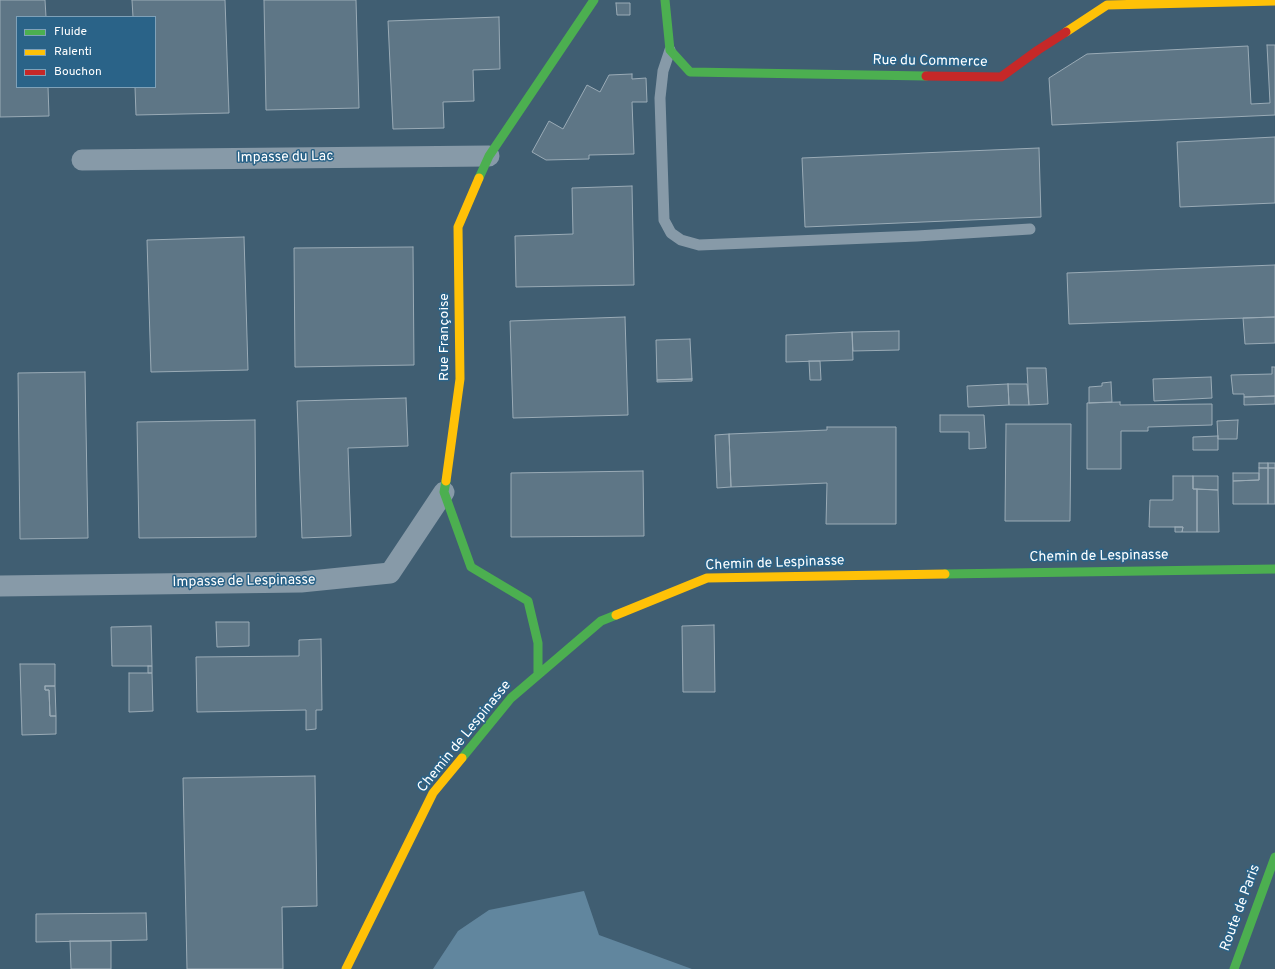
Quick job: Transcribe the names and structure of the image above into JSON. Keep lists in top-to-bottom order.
{
  "streets": {
    "street": [
      "Rue du Commerce",
      "Impasse du Lac",
      "Rue Françoise",
      "Chemin de Lespinasse",
      "Impasse de Lespinasse",
      "Route de Paris"
    ]
  },
  "crossings": [
    ["Impasse du Lac", "Rue Françoise"],
    ["Rue Françoise", "Chemin de Lespinasse"],
    ["Rue Françoise", "Impasse de Lespinasse"]
  ],
  "legend": ["Fluide", "Ralenti", "Bouchon"]
}
